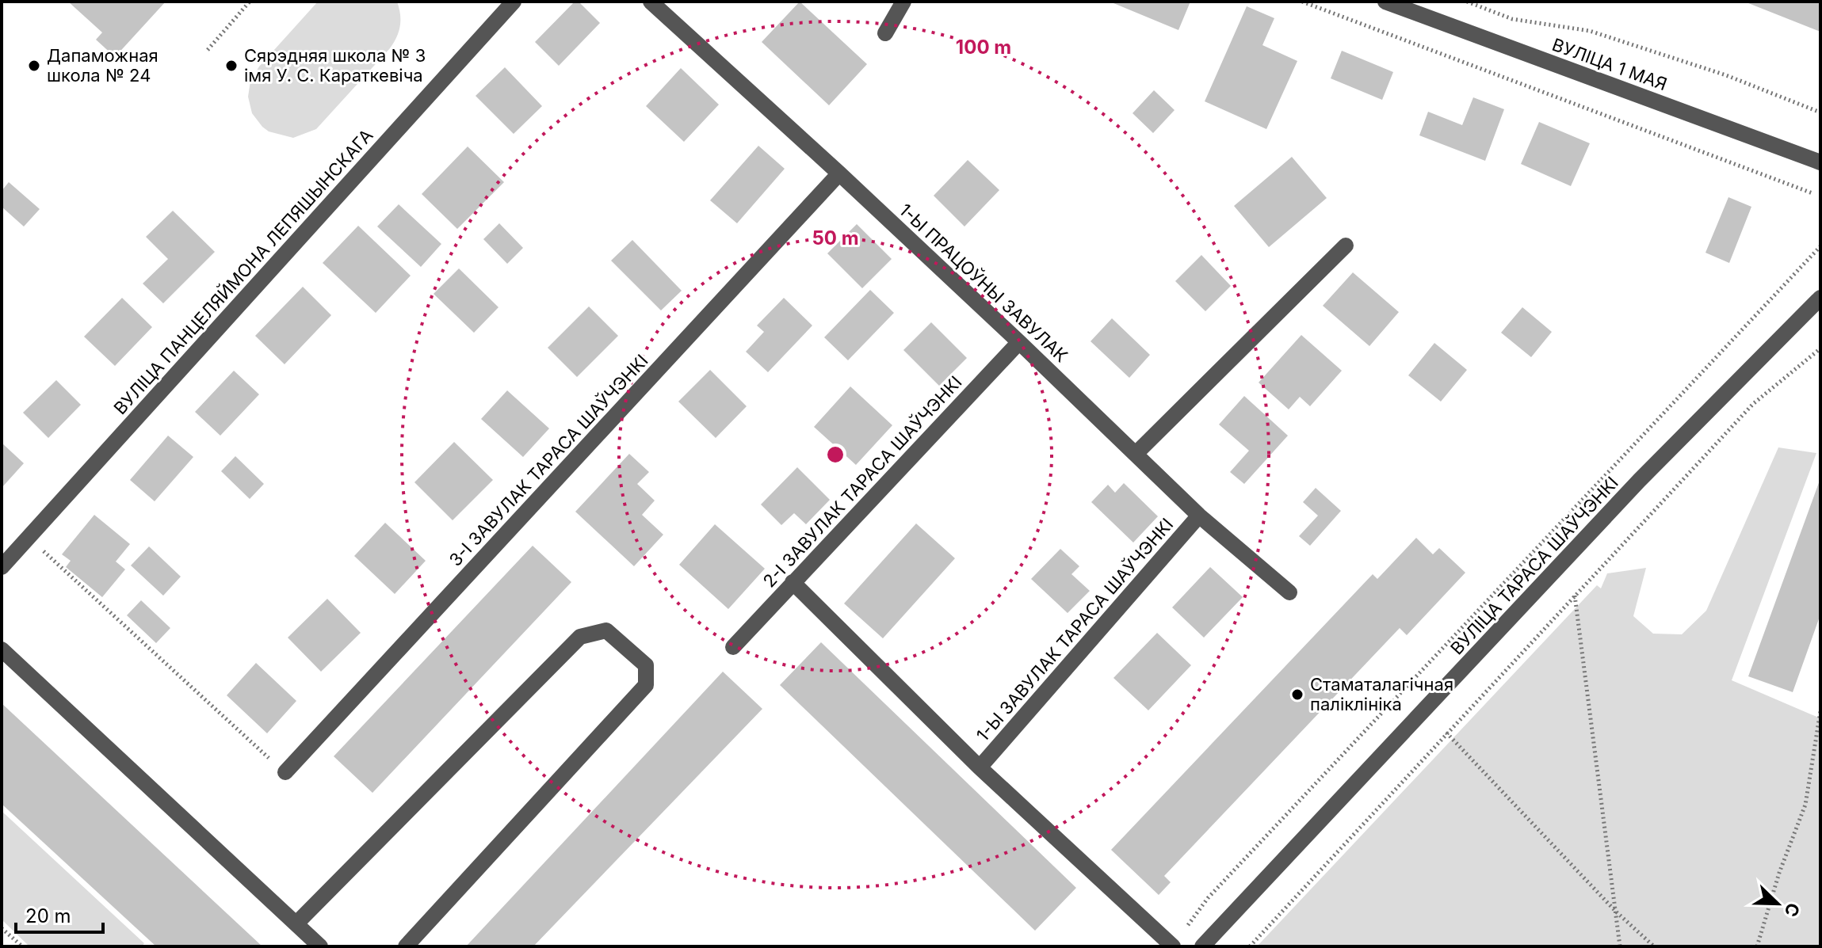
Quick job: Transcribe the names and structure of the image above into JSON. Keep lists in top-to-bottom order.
{
  "streets": {
    "street": [
      "ВУЛІЦА 1 МАЯ",
      "ВУЛІЦА ПАНЦЕЛЯЙМОНА ЛЕПЯШЫНСКАГА",
      "1-Ы ПРАЦОЎНЫ ЗАВУЛАК",
      "3-І ЗАВУЛАК ТАРАСА ШАЎЧЭНКІ",
      "2-І ЗАВУЛАК ТАРАСА ШАЎЧЭНКІ",
      "ВУЛІЦА ТАРАСА ШАЎЧЭНКІ",
      "1-Ы ЗАВУЛАК ТАРАСА ШАЎЧЭНКІ"
    ]
  },
  "crossings": [
    ["1-Ы ПРАЦОЎНЫ ЗАВУЛАК", "3-І ЗАВУЛАК ТАРАСА ШАЎЧЭНКІ"],
    ["1-Ы ПРАЦОЎНЫ ЗАВУЛАК", "2-І ЗАВУЛАК ТАРАСА ШАЎЧЭНКІ"],
    ["1-Ы ПРАЦОЎНЫ ЗАВУЛАК", "1-Ы ЗАВУЛАК ТАРАСА ШАЎЧЭНКІ"]
  ],
  "places": ["Дапаможная школа № 24", "Сярэдняя школа № 3 імя У. С. Караткевіча", "Стаматалагічная паліклініка"],
  "scale_bar": "20 m",
  "north": "bottom right",
  "rings": ["100 m", "50 m"]
}
